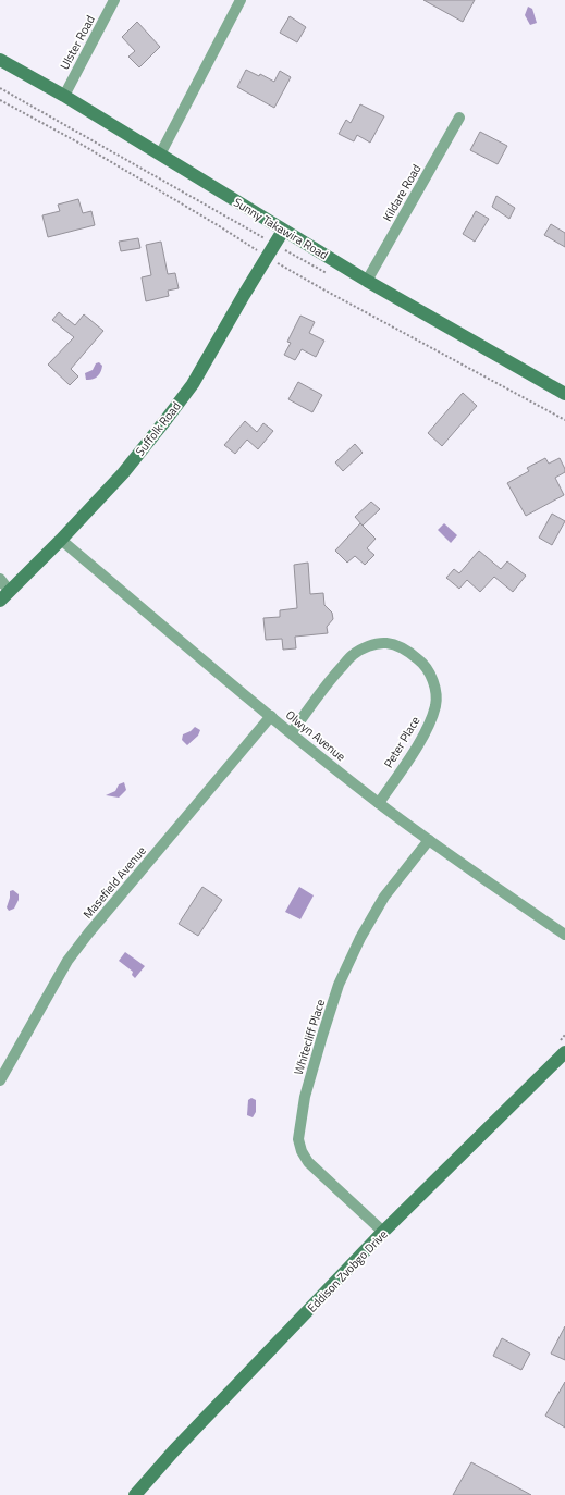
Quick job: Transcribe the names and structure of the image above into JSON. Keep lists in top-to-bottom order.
{
  "streets": {
    "street": [
      "Ulster Road",
      "Kildare Road",
      "Sunny Takawira Road",
      "Suffolk Road",
      "Olwyn Avenue",
      "Peter Place",
      "Masefield Avenue",
      "Whitecliff Place",
      "Eddison Zvobgo Drive"
    ]
  },
  "crossings": [
    ["Ulster Road", "Sunny Takawira Road"],
    ["Kildare Road", "Sunny Takawira Road"],
    ["Sunny Takawira Road", "Suffolk Road"],
    ["Suffolk Road", "Olwyn Avenue"],
    ["Olwyn Avenue", "Peter Place"],
    ["Olwyn Avenue", "Masefield Avenue"],
    ["Olwyn Avenue", "Whitecliff Place"],
    ["Whitecliff Place", "Eddison Zvobgo Drive"]
  ]
}
